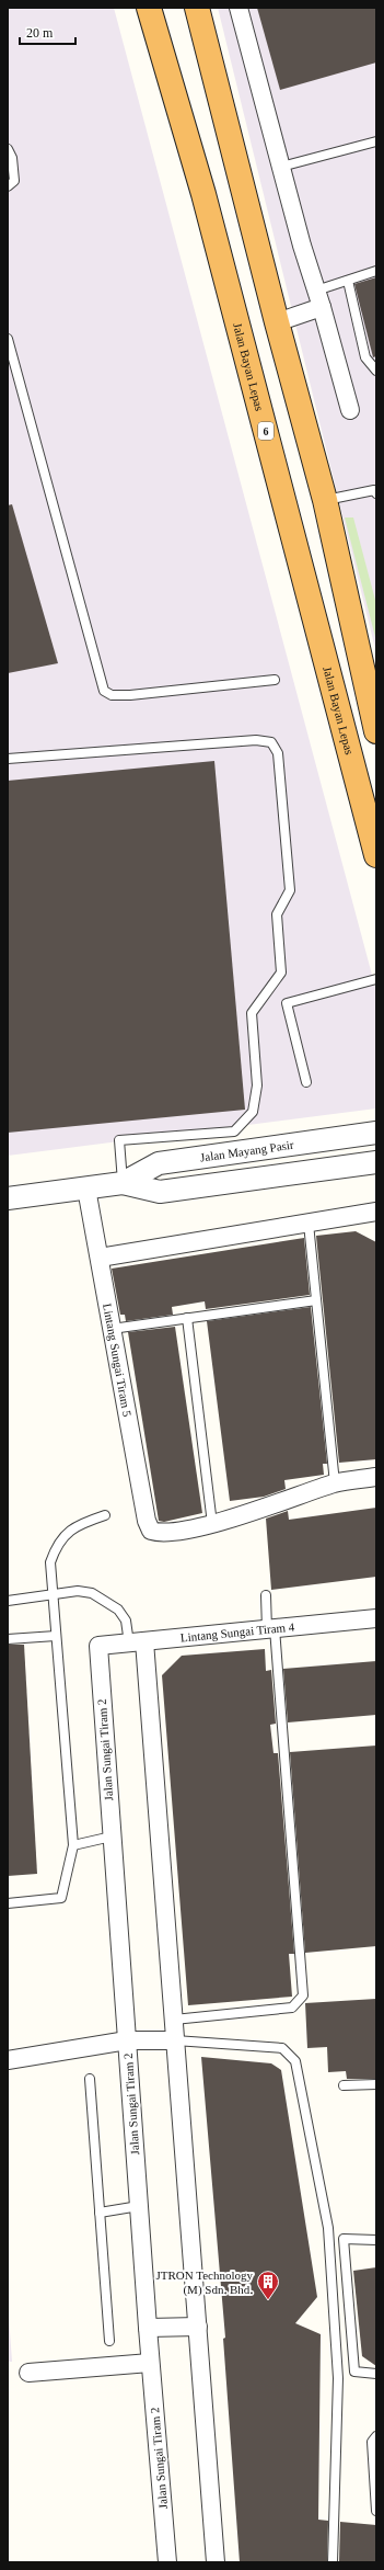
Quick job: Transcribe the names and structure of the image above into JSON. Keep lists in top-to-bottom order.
{
  "streets": {
    "highway": ["Jalan Bayan Lepas", "6"],
    "street": [
      "Jalan Mayang Pasir",
      "Lintang Sungai Tiram 5",
      "Lintang Sungai Tiram 4",
      "Jalan Sungai Tiram 2"
    ]
  },
  "crossings": [
    ["Jalan Mayang Pasir", "Lintang Sungai Tiram 5"],
    ["Lintang Sungai Tiram 4", "Jalan Sungai Tiram 2"]
  ],
  "places": {
    "building": ["JTRON Technology (M) Sdn. Bhd."]
  },
  "scale_bar": "20 m"
}
